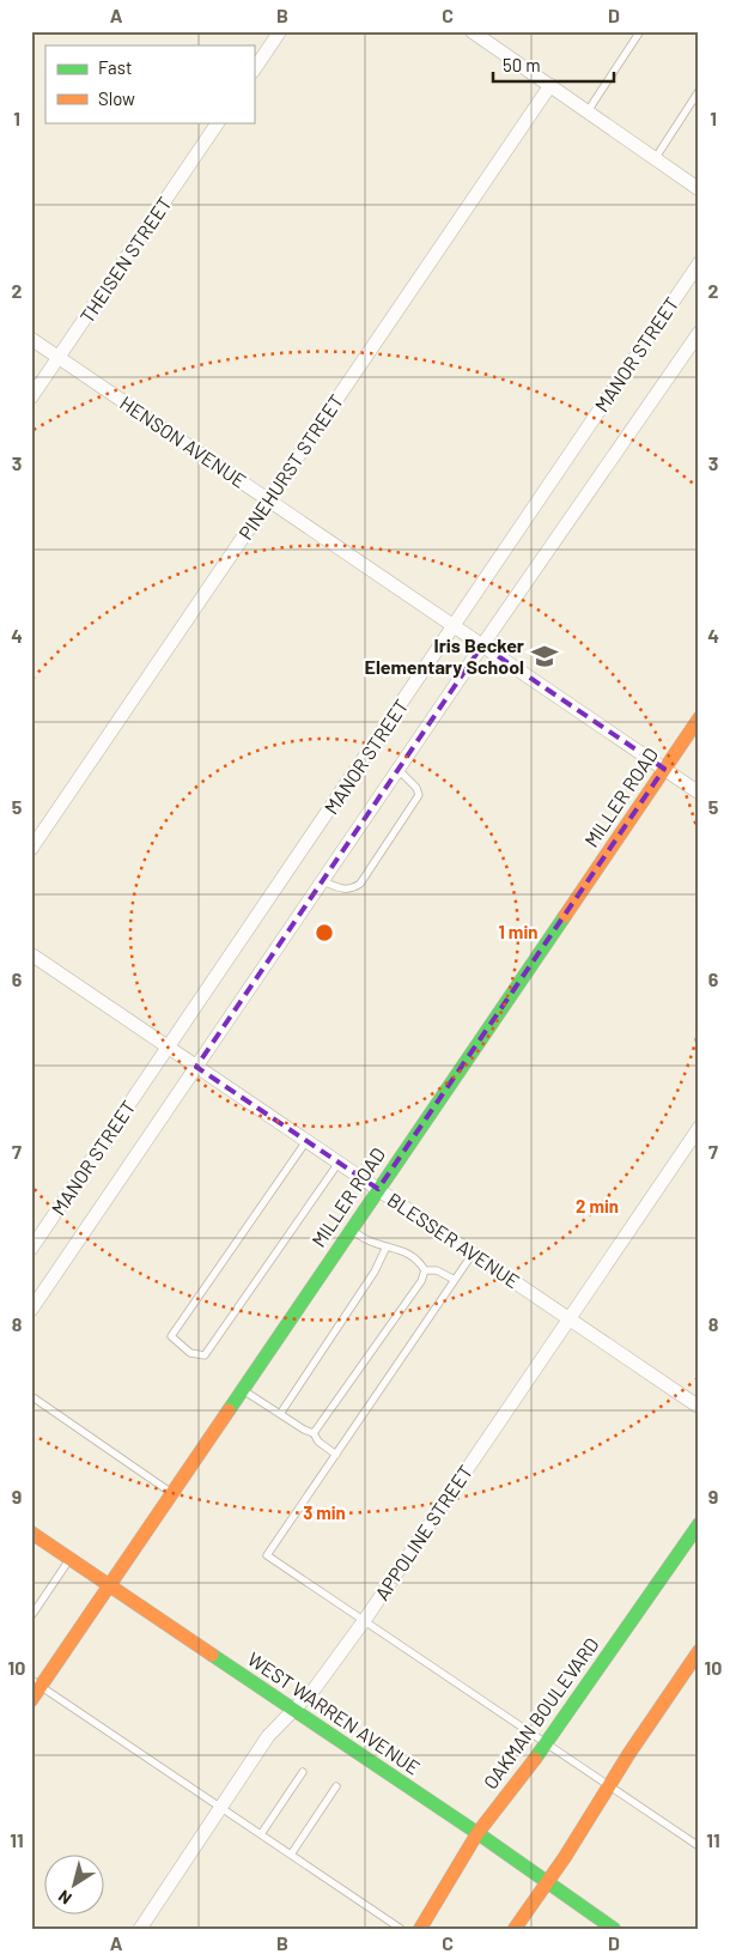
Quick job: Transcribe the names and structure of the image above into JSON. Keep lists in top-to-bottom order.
{
  "streets": {
    "street": [
      "THEISEN STREET",
      "MANOR STREET",
      "HENSON AVENUE",
      "PINEHURST STREET",
      "MILLER ROAD",
      "BLESSER AVENUE",
      "APPOLINE STREET",
      "WEST WARREN AVENUE",
      "OAKMAN BOULEVARD"
    ]
  },
  "crossings": [
    ["THEISEN STREET", "HENSON AVENUE"],
    ["MANOR STREET", "HENSON AVENUE"],
    ["MANOR STREET", "BLESSER AVENUE"],
    ["HENSON AVENUE", "PINEHURST STREET"],
    ["HENSON AVENUE", "MILLER ROAD"],
    ["MILLER ROAD", "BLESSER AVENUE"],
    ["MILLER ROAD", "WEST WARREN AVENUE"],
    ["BLESSER AVENUE", "APPOLINE STREET"],
    ["APPOLINE STREET", "WEST WARREN AVENUE"],
    ["WEST WARREN AVENUE", "OAKMAN BOULEVARD"]
  ],
  "places": {
    "school or university": ["Iris Becker Elementary School"]
  },
  "legend": ["Fast", "Slow"],
  "scale_bar": "50 m",
  "north": "bottom left",
  "grid": {
    "columns": [
      "A",
      "B",
      "C",
      "D"
    ],
    "rows": [
      "1",
      "2",
      "3",
      "4",
      "5",
      "6",
      "7",
      "8",
      "9",
      "10",
      "11"
    ]
  },
  "rings": ["1 min", "2 min", "3 min"]
}
